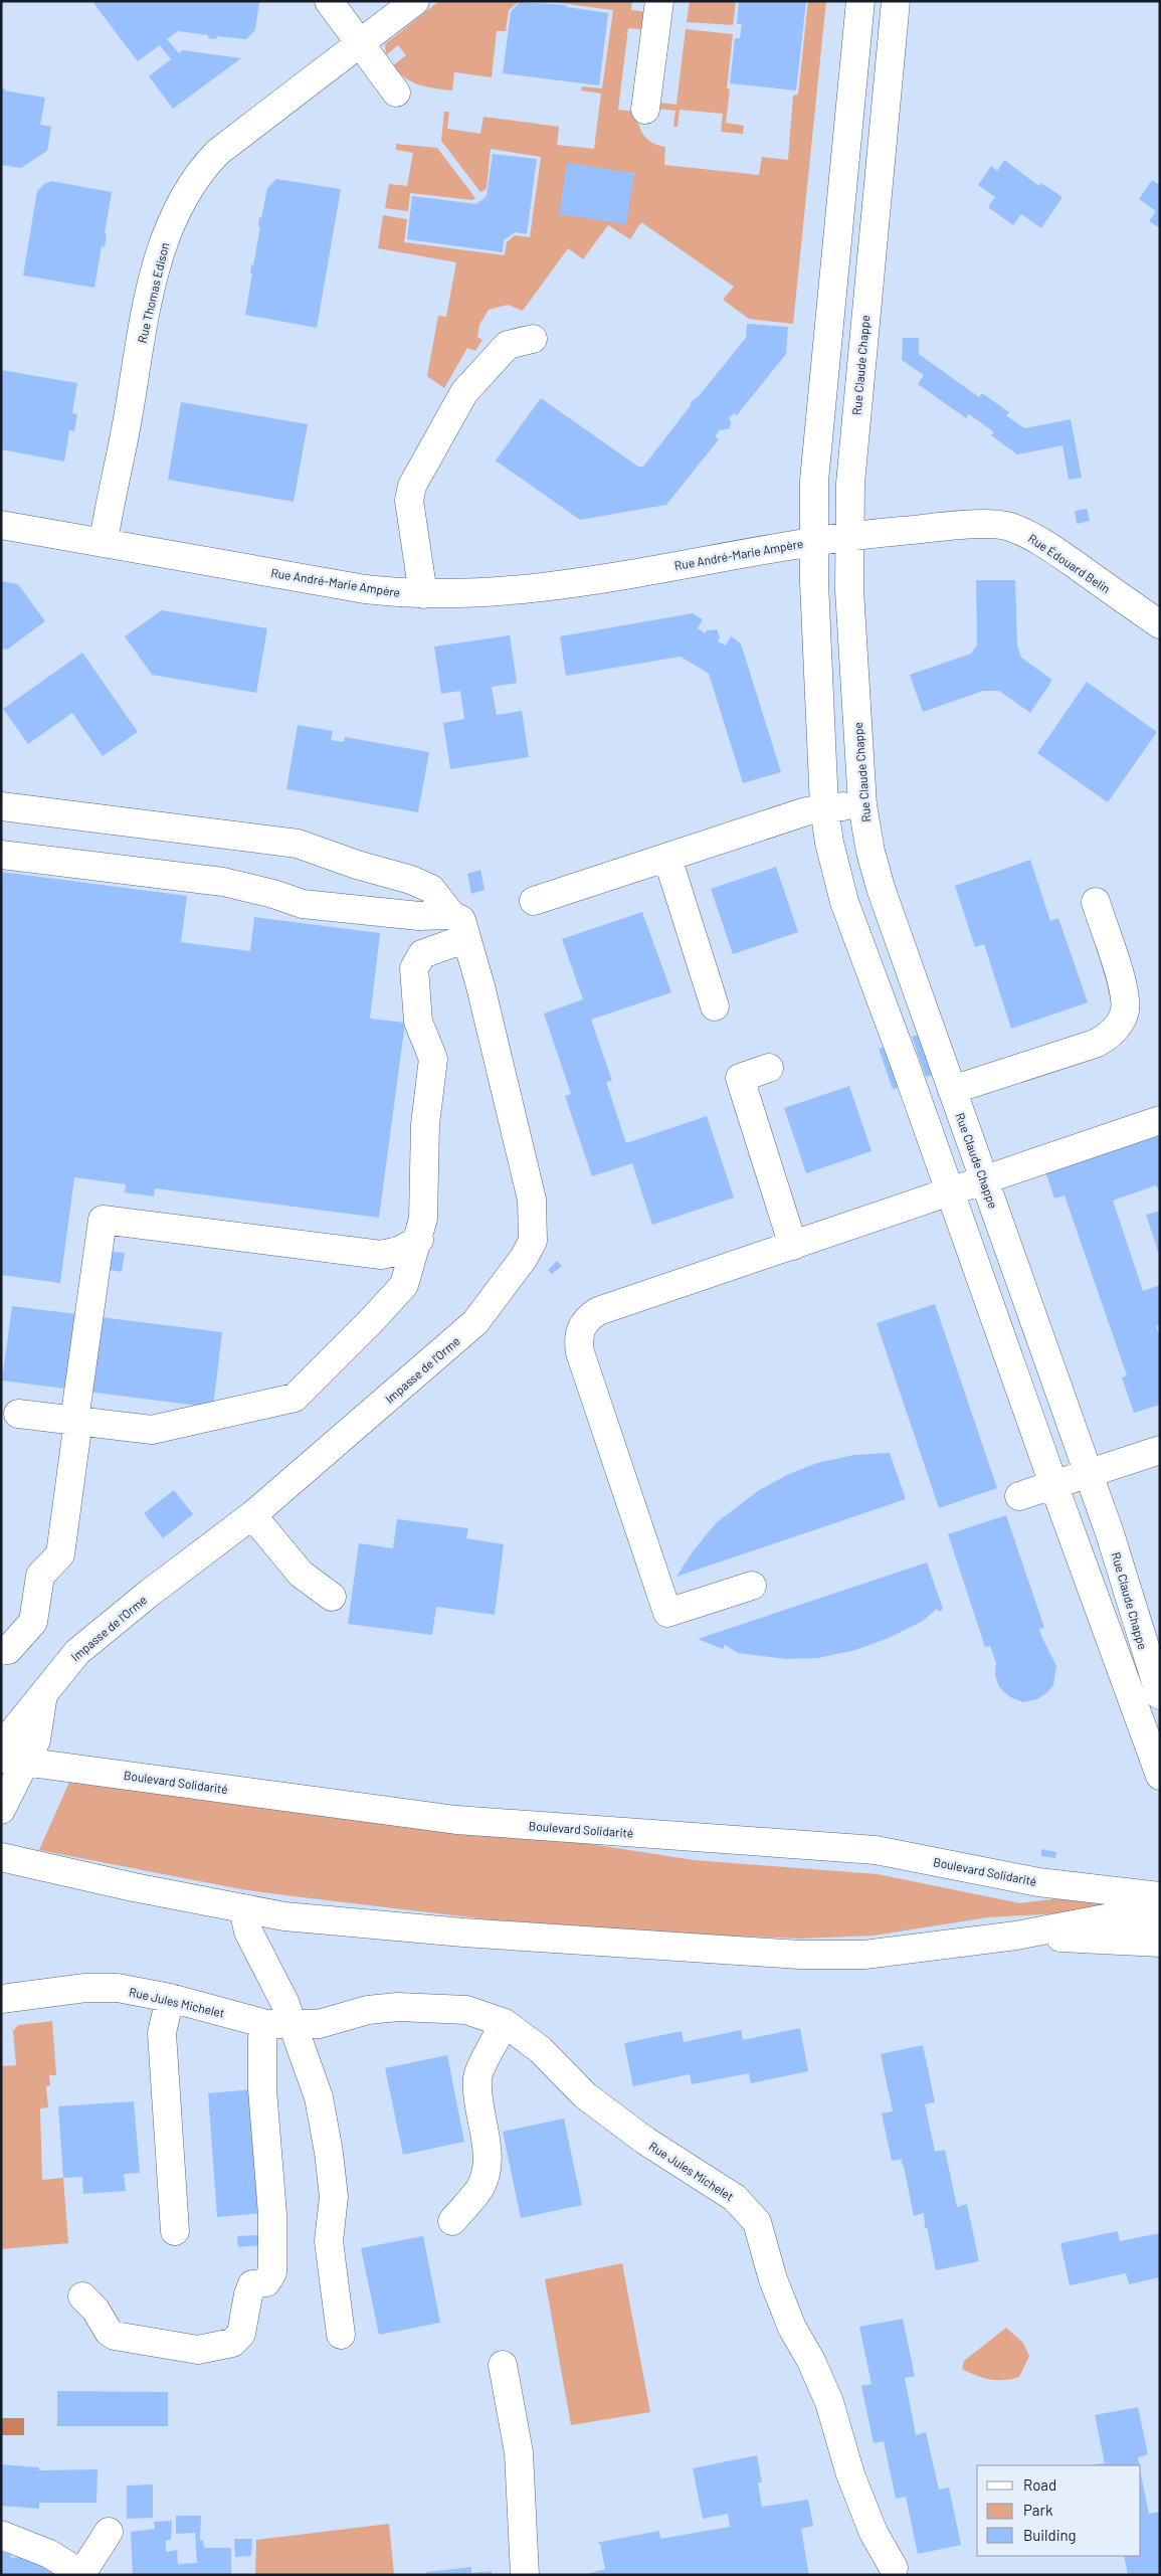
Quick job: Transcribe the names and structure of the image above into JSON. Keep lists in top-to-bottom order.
{
  "streets": {
    "street": [
      "Rue Thomas Edison",
      "Rue Claude Chappe",
      "Rue André-Marie Ampère",
      "Rue Édouard Belin",
      "Impasse de l'Orme",
      "Boulevard Solidarité",
      "Rue Jules Michelet"
    ]
  },
  "crossings": [
    ["Rue Thomas Edison", "Rue André-Marie Ampère"],
    ["Rue Claude Chappe", "Rue André-Marie Ampère"],
    ["Rue Claude Chappe", "Rue Édouard Belin"],
    ["Rue André-Marie Ampère", "Rue Édouard Belin"]
  ],
  "legend": ["Road", "Park", "Building"]
}
